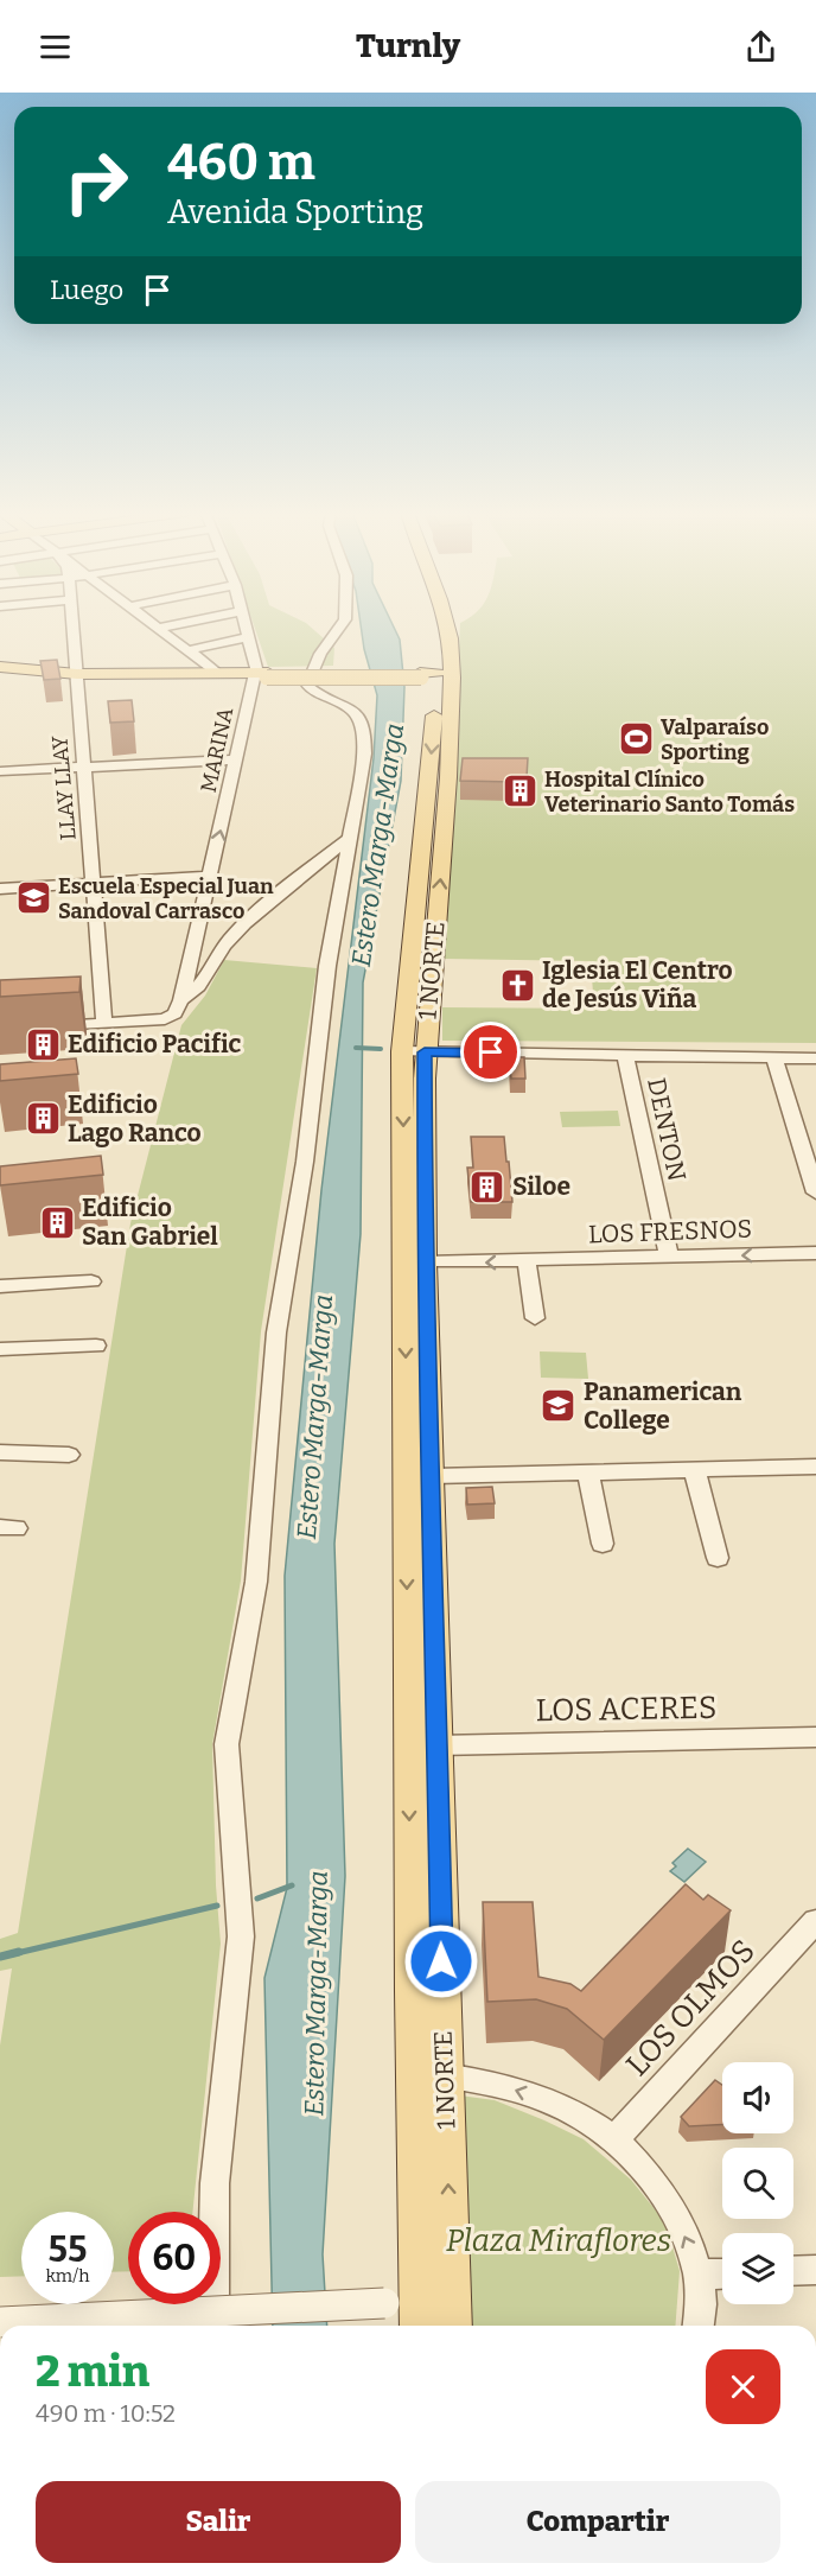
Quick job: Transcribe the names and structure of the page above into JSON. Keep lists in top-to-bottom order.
{
  "streets": {
    "main road": ["1 NORTE"],
    "street": [
      "MARINA",
      "LLAY LLAY",
      "DENTON",
      "LOS FRESNOS",
      "LOS ACERES",
      "LOS OLMOS"
    ]
  },
  "crossings": [
    ["1 NORTE", "LOS FRESNOS"],
    ["1 NORTE", "LOS ACERES"],
    ["DENTON", "LOS FRESNOS"]
  ],
  "one_way": ["LOS FRESNOS"],
  "water": ["Estero Marga-Marga"],
  "parks": ["Plaza Miraflores"],
  "places": {
    "sports": ["Valparaíso Sporting"],
    "building": [
      "Hospital Clínico Veterinario Santo Tomás",
      "Edificio Pacific",
      "Edificio Lago Ranco",
      "Siloe",
      "Edificio San Gabriel"
    ],
    "school or university": ["Escuela Especial Juan Sandoval Carrasco", "Panamerican College"],
    "church": ["Iglesia El Centro de Jesús Viña"]
  },
  "page": {
    "header": "Turnly",
    "turn": ["460 m", "Avenida Sporting"],
    "then": "Luego",
    "speed": "55 km/h",
    "limit": "60",
    "heading": ["2 min", "490 m · 10:52"],
    "buttons": ["Salir", "Compartir"]
  }
}
